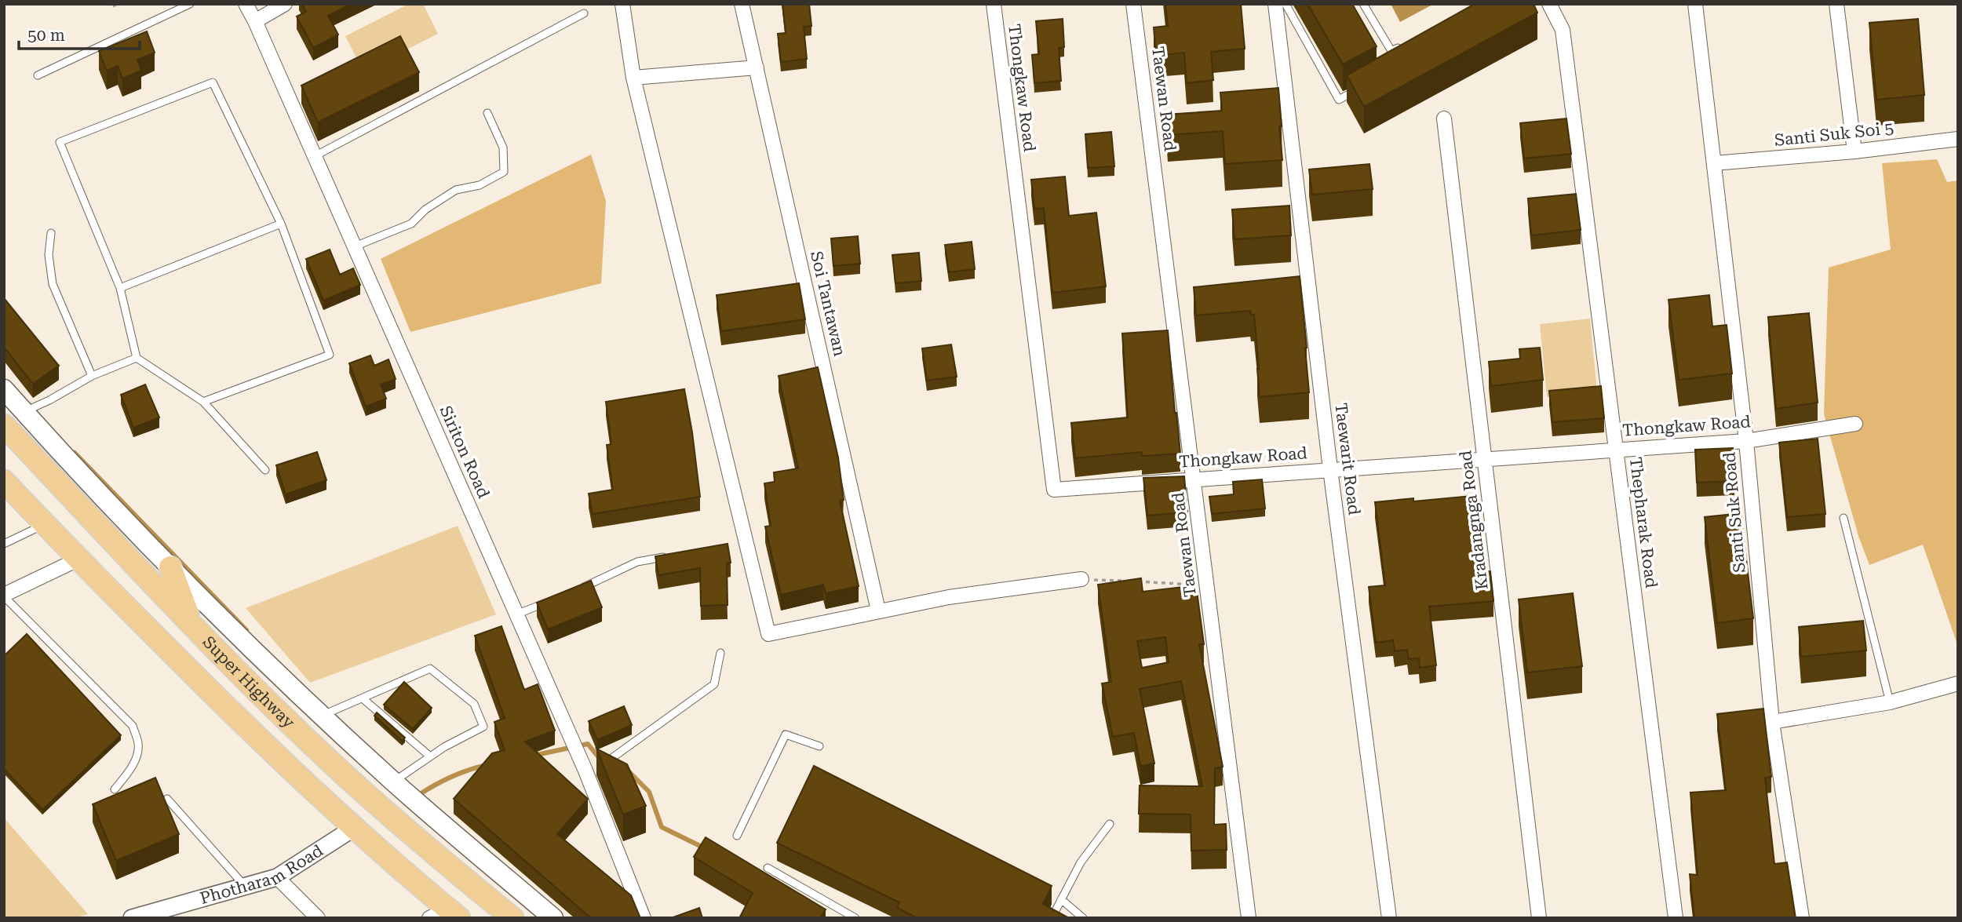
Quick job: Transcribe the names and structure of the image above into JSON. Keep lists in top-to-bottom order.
{
  "streets": {
    "highway": ["Super Highway"],
    "street": [
      "Thongkaw Road",
      "Taewan Road",
      "Santi Suk Soi 5",
      "Soi Tantawan",
      "Siriton Road",
      "Taewarit Road",
      "Santi Suk Road",
      "Kradangnga Road",
      "Thepharak Road",
      "Photharam Road"
    ]
  },
  "crossings": [
    ["Thongkaw Road", "Taewan Road"],
    ["Thongkaw Road", "Taewarit Road"],
    ["Thongkaw Road", "Santi Suk Road"],
    ["Thongkaw Road", "Kradangnga Road"],
    ["Thongkaw Road", "Thepharak Road"],
    ["Santi Suk Soi 5", "Santi Suk Road"],
    ["Super Highway", "Photharam Road"]
  ],
  "scale_bar": "50 m"
}
